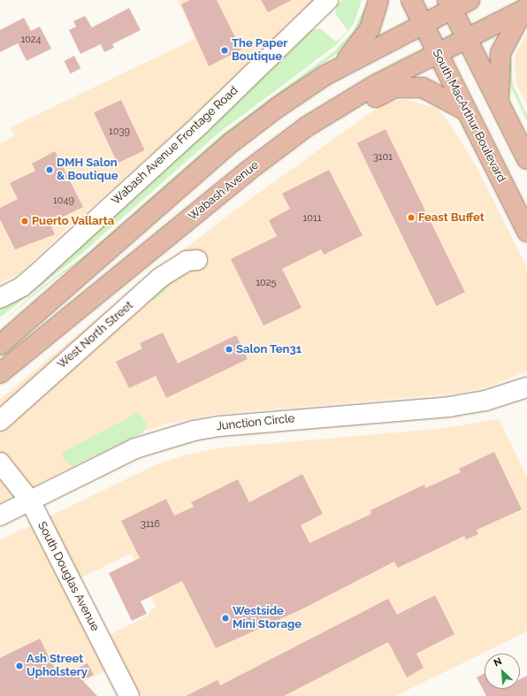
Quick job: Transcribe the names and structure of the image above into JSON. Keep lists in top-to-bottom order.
{
  "streets": {
    "main road": ["South MacArthur Boulevard", "Wabash Avenue"],
    "street": [
      "Wabash Avenue Frontage Road",
      "West North Street",
      "Junction Circle",
      "South Douglas Avenue"
    ]
  },
  "crossings": [
    ["South MacArthur Boulevard", "Wabash Avenue"],
    ["Junction Circle", "South Douglas Avenue"]
  ],
  "places": [
    "The Paper Boutique",
    "DMH Salon & Boutique",
    "Feast Buffet",
    "Puerto Vallarta",
    "Salon Ten31",
    "Westside Mini Storage",
    "Ash Street Upholstery"
  ],
  "house_numbers": [
    "1024",
    "1039",
    "3101",
    "1049",
    "1011",
    "1025",
    "3116"
  ],
  "north": "top left"
}
